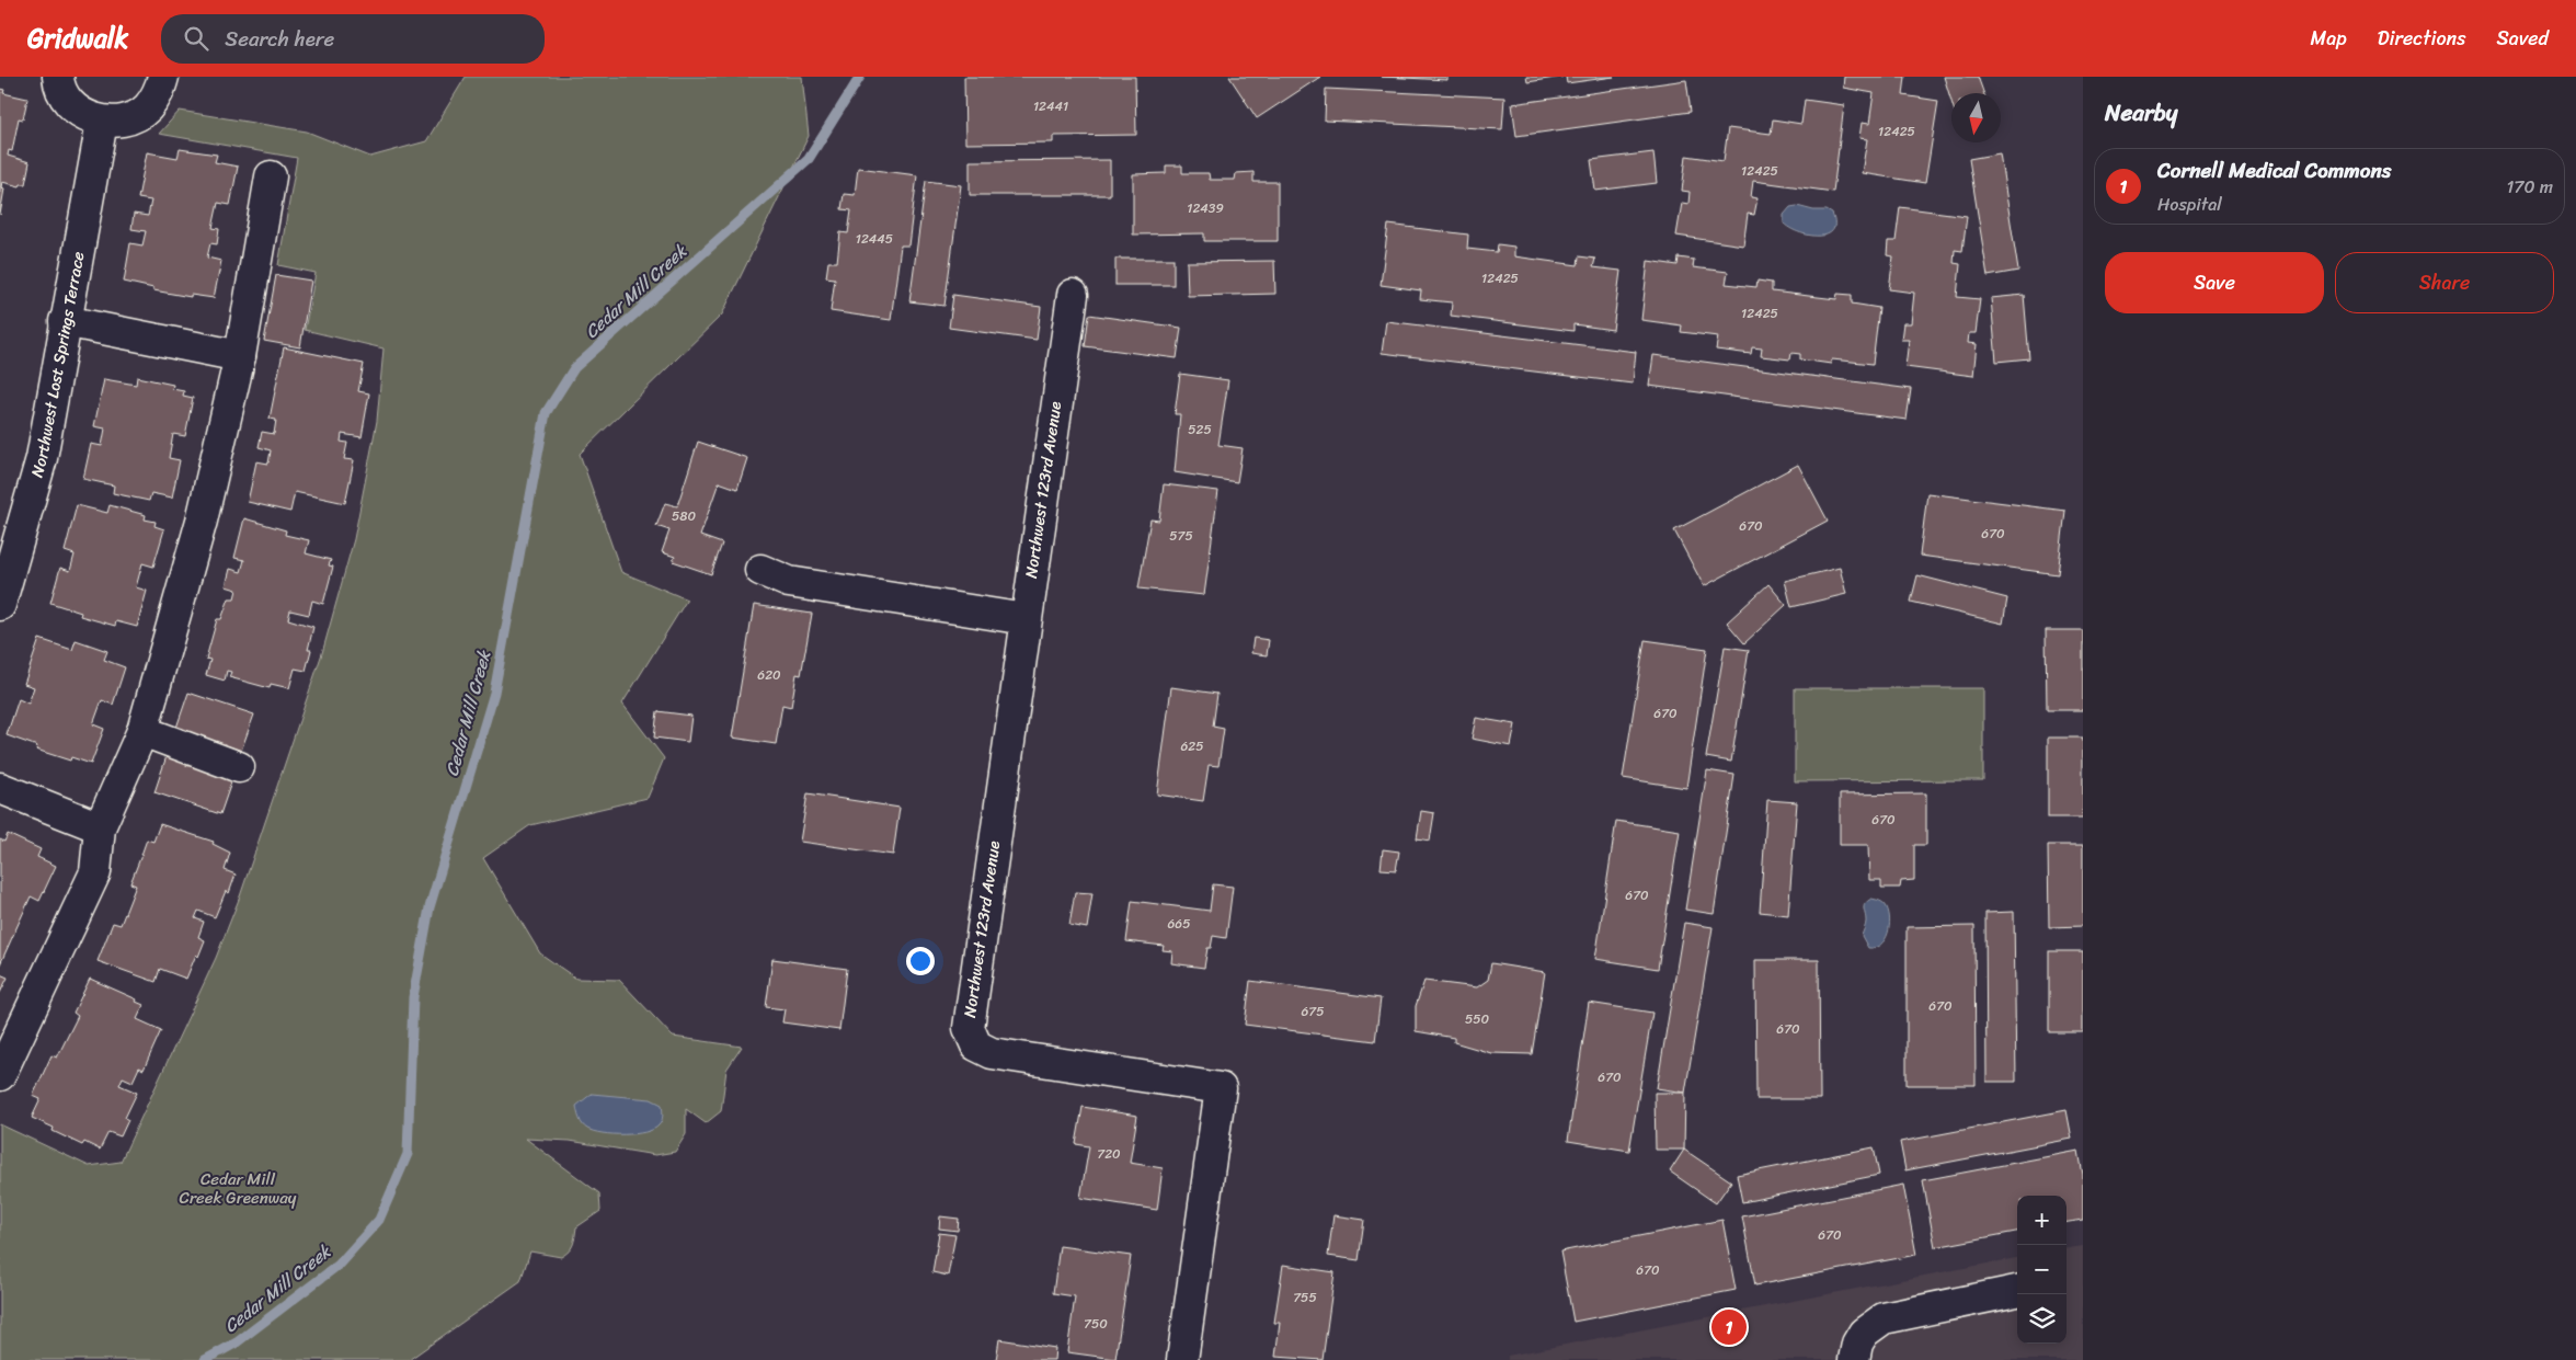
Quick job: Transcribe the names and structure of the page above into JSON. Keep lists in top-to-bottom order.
{
  "streets": {
    "street": ["Northwest Lost Springs Terrace", "Northwest 123rd Avenue"]
  },
  "water": ["Cedar Mill Creek"],
  "parks": ["Cedar Mill Creek Greenway"],
  "house_numbers": [
    "12441",
    "12425",
    "12425",
    "12439",
    "12445",
    "12425",
    "12425",
    "525",
    "580",
    "670",
    "670",
    "575",
    "620",
    "670",
    "625",
    "670",
    "670",
    "665",
    "670",
    "675",
    "550",
    "670",
    "670",
    "720",
    "670",
    "670",
    "755",
    "750"
  ],
  "north": "bottom",
  "page": {
    "header": "Gridwalk",
    "search": "Search here",
    "nav": ["Map", "Directions", "Saved"],
    "heading": "Nearby",
    "list": [
      {
        "mark": "1",
        "name": "Cornell Medical Commons",
        "note": "Hospital",
        "value": "170 m"
      }
    ],
    "buttons": ["Save", "Share"],
    "map_buttons": ["+", "−"],
    "pins": "1"
  }
}
